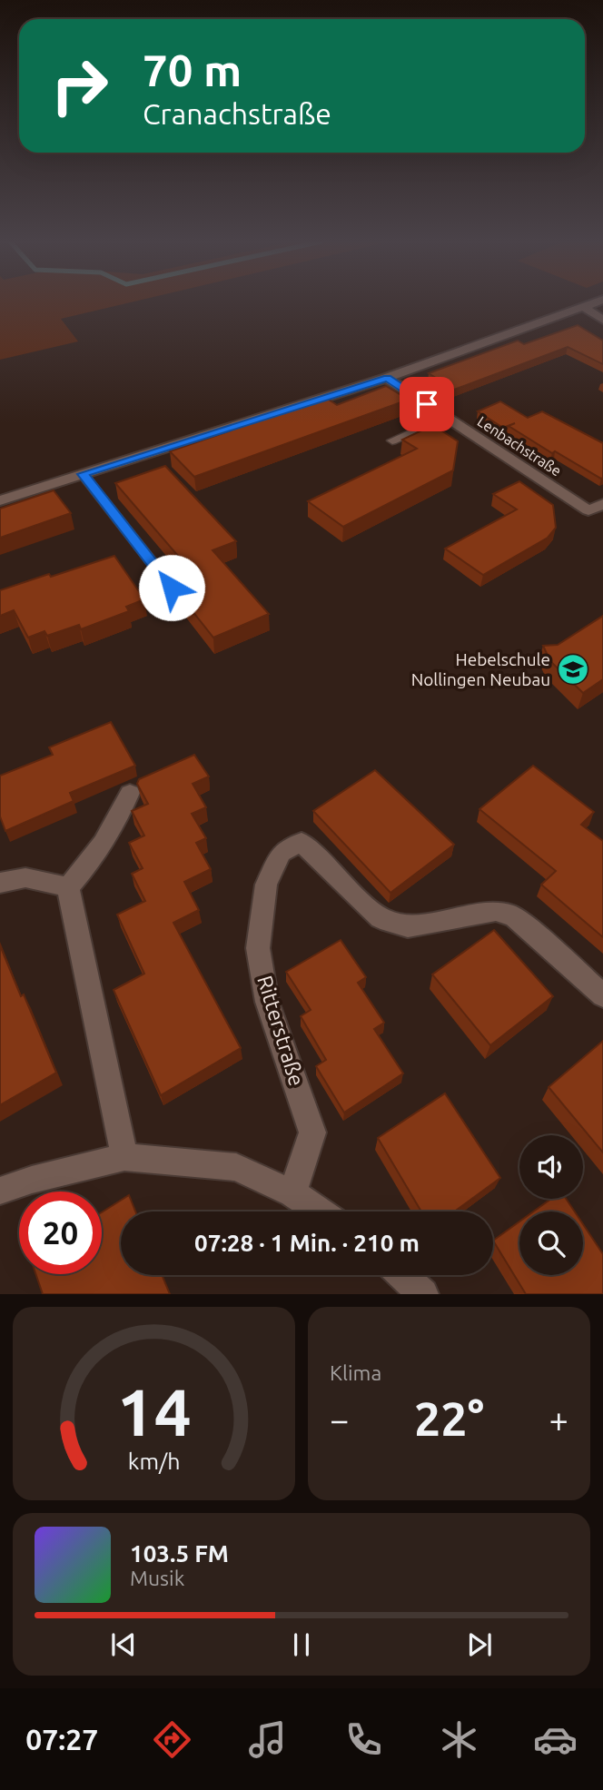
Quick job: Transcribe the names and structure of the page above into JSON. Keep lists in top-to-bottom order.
{
  "streets": {
    "street": ["Lenbachstraße", "Ritterstraße"]
  },
  "places": {
    "school or university": ["Hebelschule Nollingen Neubau"]
  },
  "page": {
    "turn": ["70 m", "Cranachstraße"],
    "limit": "20",
    "trip": "07:28 · 1 Min. · 210 m",
    "tile": "Klima",
    "heat": ["−", "22°", "+"],
    "song": ["103.5 FM", "Musik"],
    "tabs": "07:27",
    "gauge": ["14", "km/h"]
  }
}
